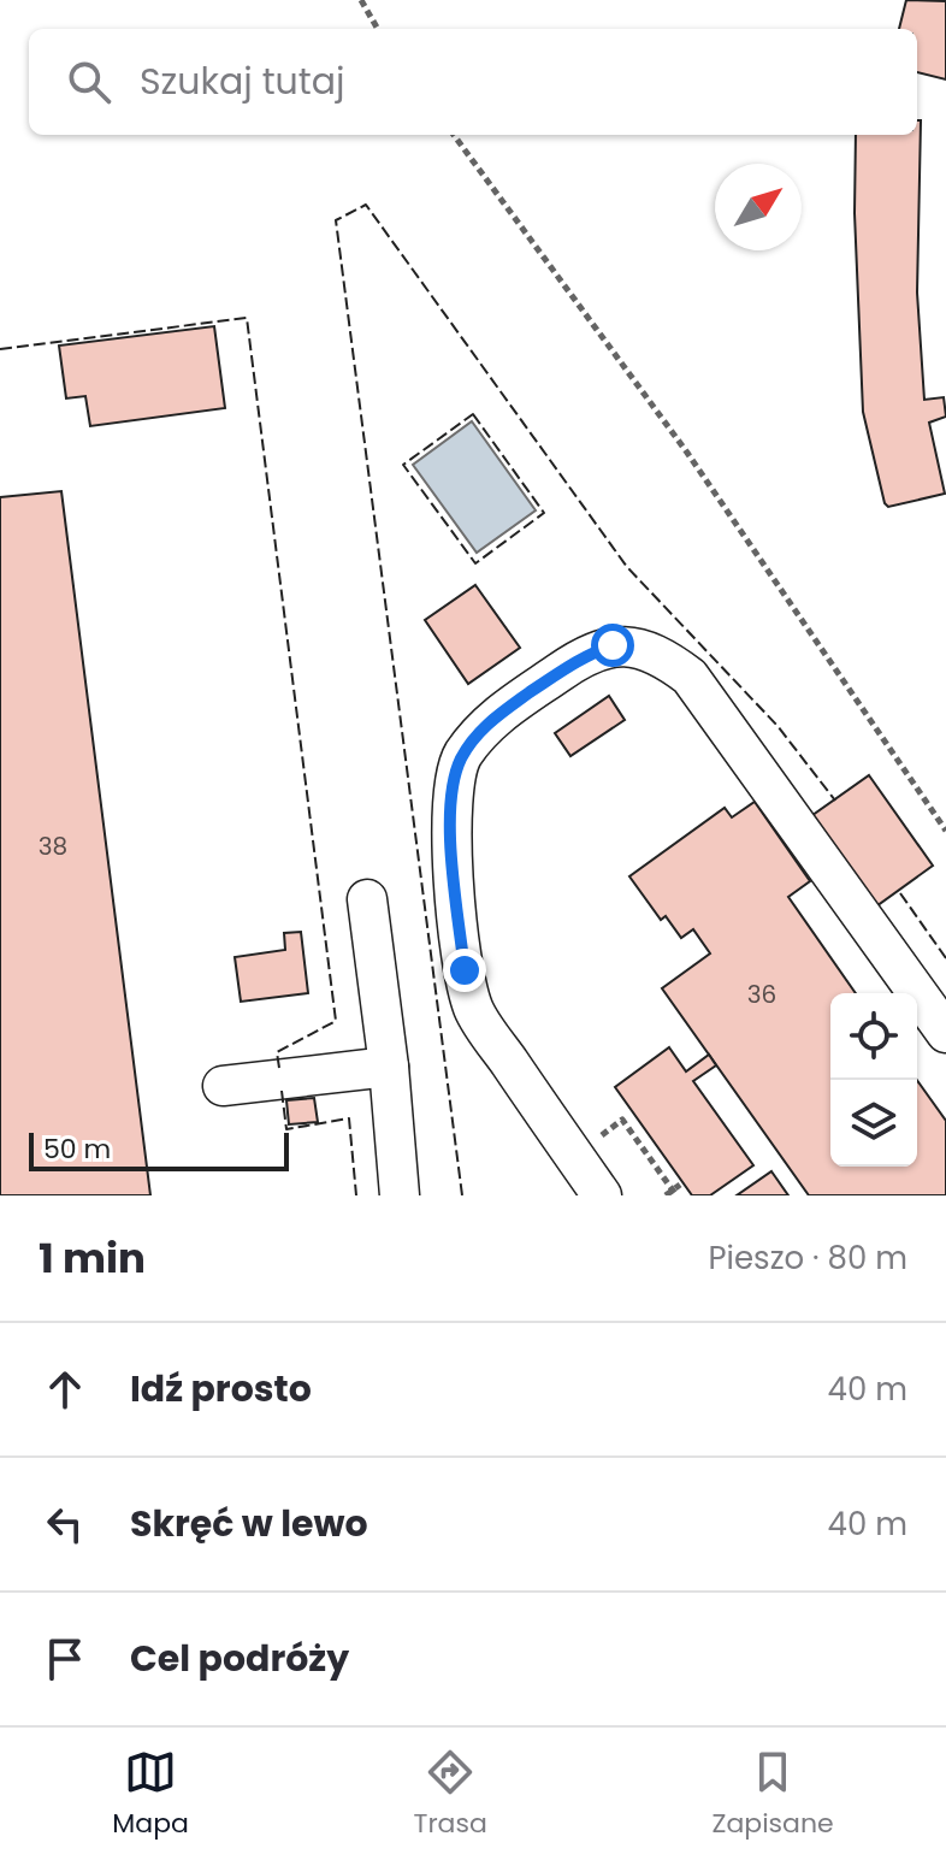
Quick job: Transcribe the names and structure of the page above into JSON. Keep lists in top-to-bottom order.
{
  "house_numbers": ["38", "36"],
  "scale_bar": "50 m",
  "north": "top right",
  "page": {
    "search": "Szukaj tutaj",
    "scale": "50 m",
    "heading": ["1 min", "Pieszo · 80 m"],
    "list": [
      ["Idź prosto", "40 m"],
      ["Skręć w lewo", "40 m"],
      "Cel podróży"
    ],
    "nav": ["Mapa", "Trasa", "Zapisane"]
  }
}
